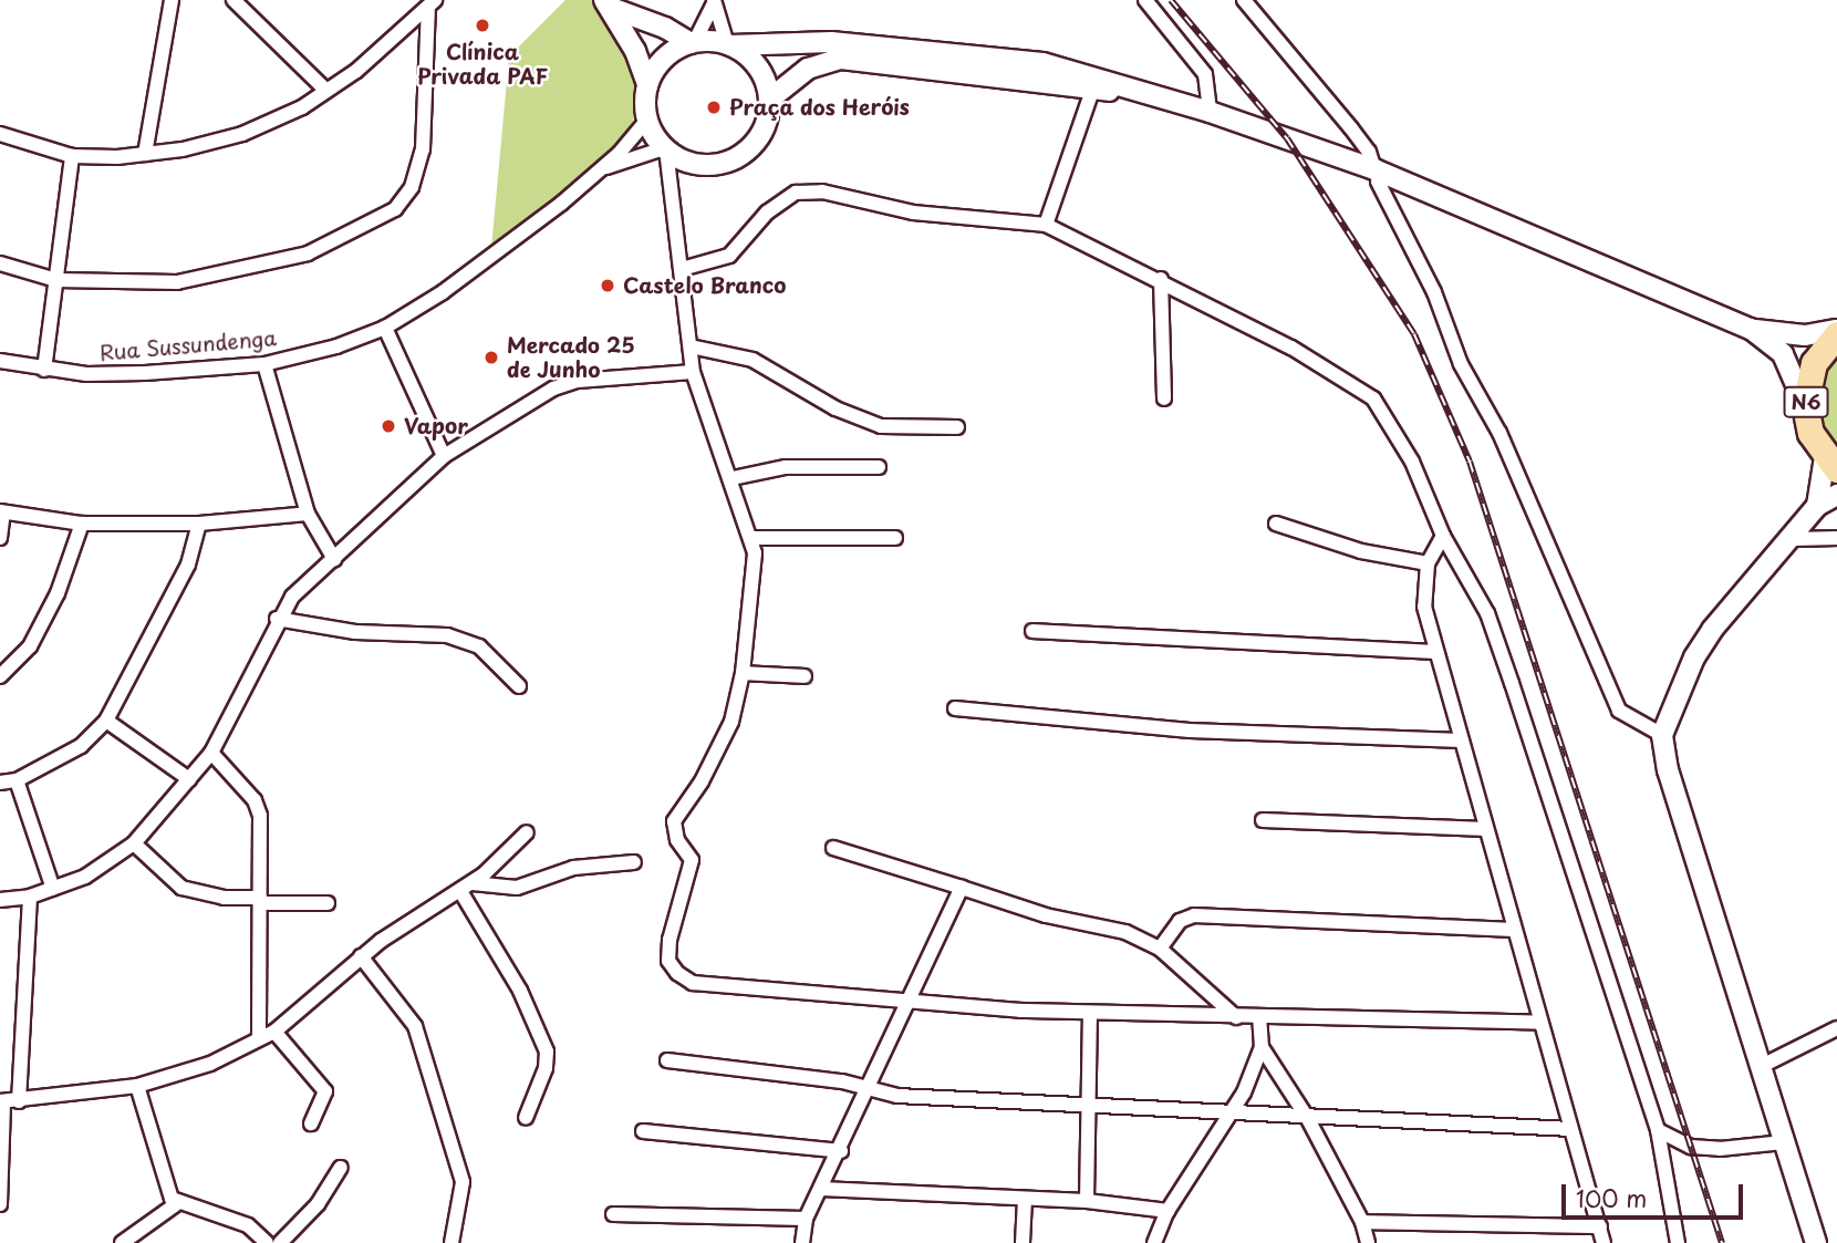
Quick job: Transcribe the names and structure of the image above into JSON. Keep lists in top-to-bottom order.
{
  "streets": {
    "highway": ["N6"],
    "street": ["Rua Sussundenga"]
  },
  "places": [
    "Clínica Privada PAF",
    "Praça dos Heróis",
    "Castelo Branco",
    "Mercado 25 de Junho",
    "Vapor"
  ],
  "scale_bar": "100 m"
}
